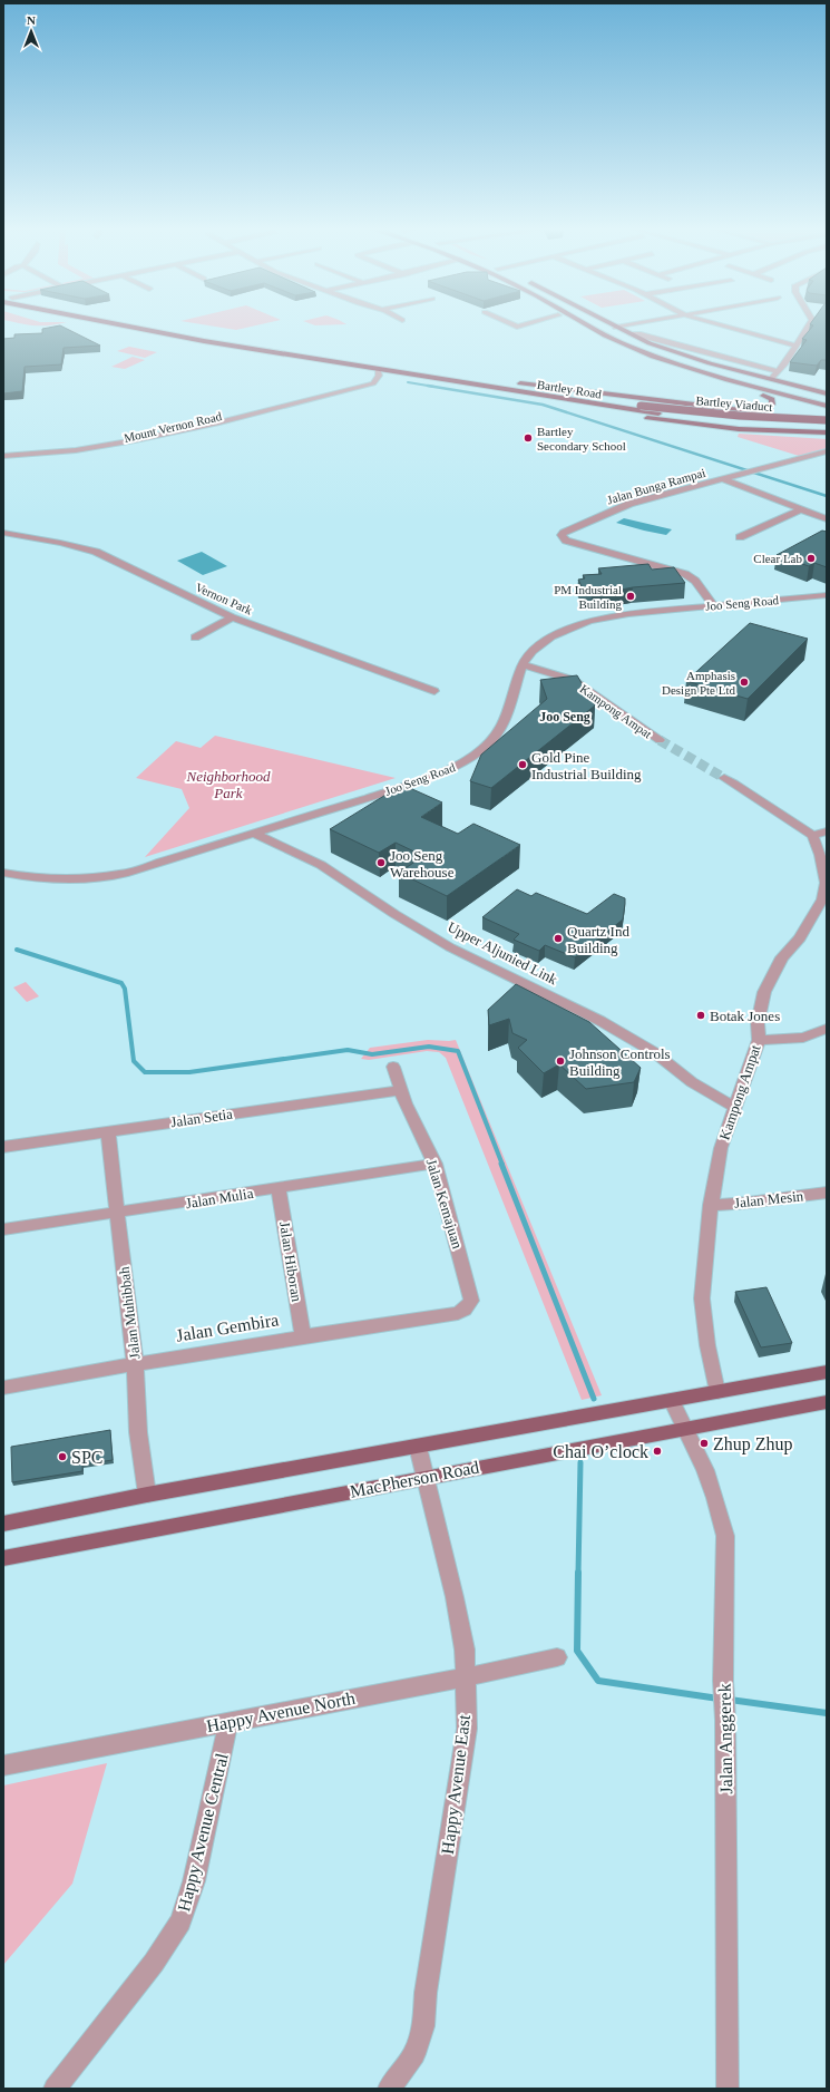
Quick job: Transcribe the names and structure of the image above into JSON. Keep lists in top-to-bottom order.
{
  "streets": {
    "highway": ["Bartley Road", "Bartley Viaduct"],
    "main road": ["MacPherson Road"],
    "street": [
      "Mount Vernon Road",
      "Jalan Bunga Rampai",
      "Vernon Park",
      "Joo Seng Road",
      "Kampong Ampat",
      "Upper Aljunied Link",
      "Jalan Setia",
      "Jalan Mulia",
      "Jalan Mesin",
      "Jalan Kemajuan",
      "Jalan Hiboran",
      "Jalan Muhibbah",
      "Jalan Gembira",
      "Happy Avenue North",
      "Jalan Anggerek",
      "Happy Avenue East",
      "Happy Avenue Central"
    ]
  },
  "crossings": [
    ["Bartley Road", "Bartley Viaduct"],
    ["Bartley Road", "Mount Vernon Road"],
    ["Jalan Bunga Rampai", "Joo Seng Road"],
    ["Joo Seng Road", "Kampong Ampat"],
    ["Joo Seng Road", "Upper Aljunied Link"],
    ["Kampong Ampat", "Upper Aljunied Link"],
    ["Kampong Ampat", "Jalan Mesin"],
    ["Kampong Ampat", "MacPherson Road"],
    ["Jalan Setia", "Jalan Kemajuan"],
    ["Jalan Setia", "Jalan Muhibbah"],
    ["Jalan Mulia", "Jalan Kemajuan"],
    ["Jalan Mulia", "Jalan Hiboran"],
    ["Jalan Mulia", "Jalan Muhibbah"],
    ["Jalan Kemajuan", "Jalan Gembira"],
    ["Jalan Hiboran", "Jalan Gembira"],
    ["Jalan Muhibbah", "Jalan Gembira"],
    ["Jalan Muhibbah", "MacPherson Road"],
    ["MacPherson Road", "Jalan Anggerek"],
    ["MacPherson Road", "Happy Avenue East"],
    ["Happy Avenue North", "Happy Avenue East"],
    ["Happy Avenue North", "Happy Avenue Central"]
  ],
  "districts": ["Joo Seng"],
  "parks": ["Neighborhood Park"],
  "places": [
    "Bartley Secondary School",
    "Clear Lab",
    "PM Industrial Building",
    "Amphasis Design Pte Ltd",
    "Gold Pine Industrial Building",
    "Joo Seng Warehouse",
    "Quartz Ind Building",
    "Botak Jones",
    "Johnson Controls Building",
    "Zhup Zhup",
    "Chai O’clock",
    "SPC"
  ],
  "north": "top"
}
